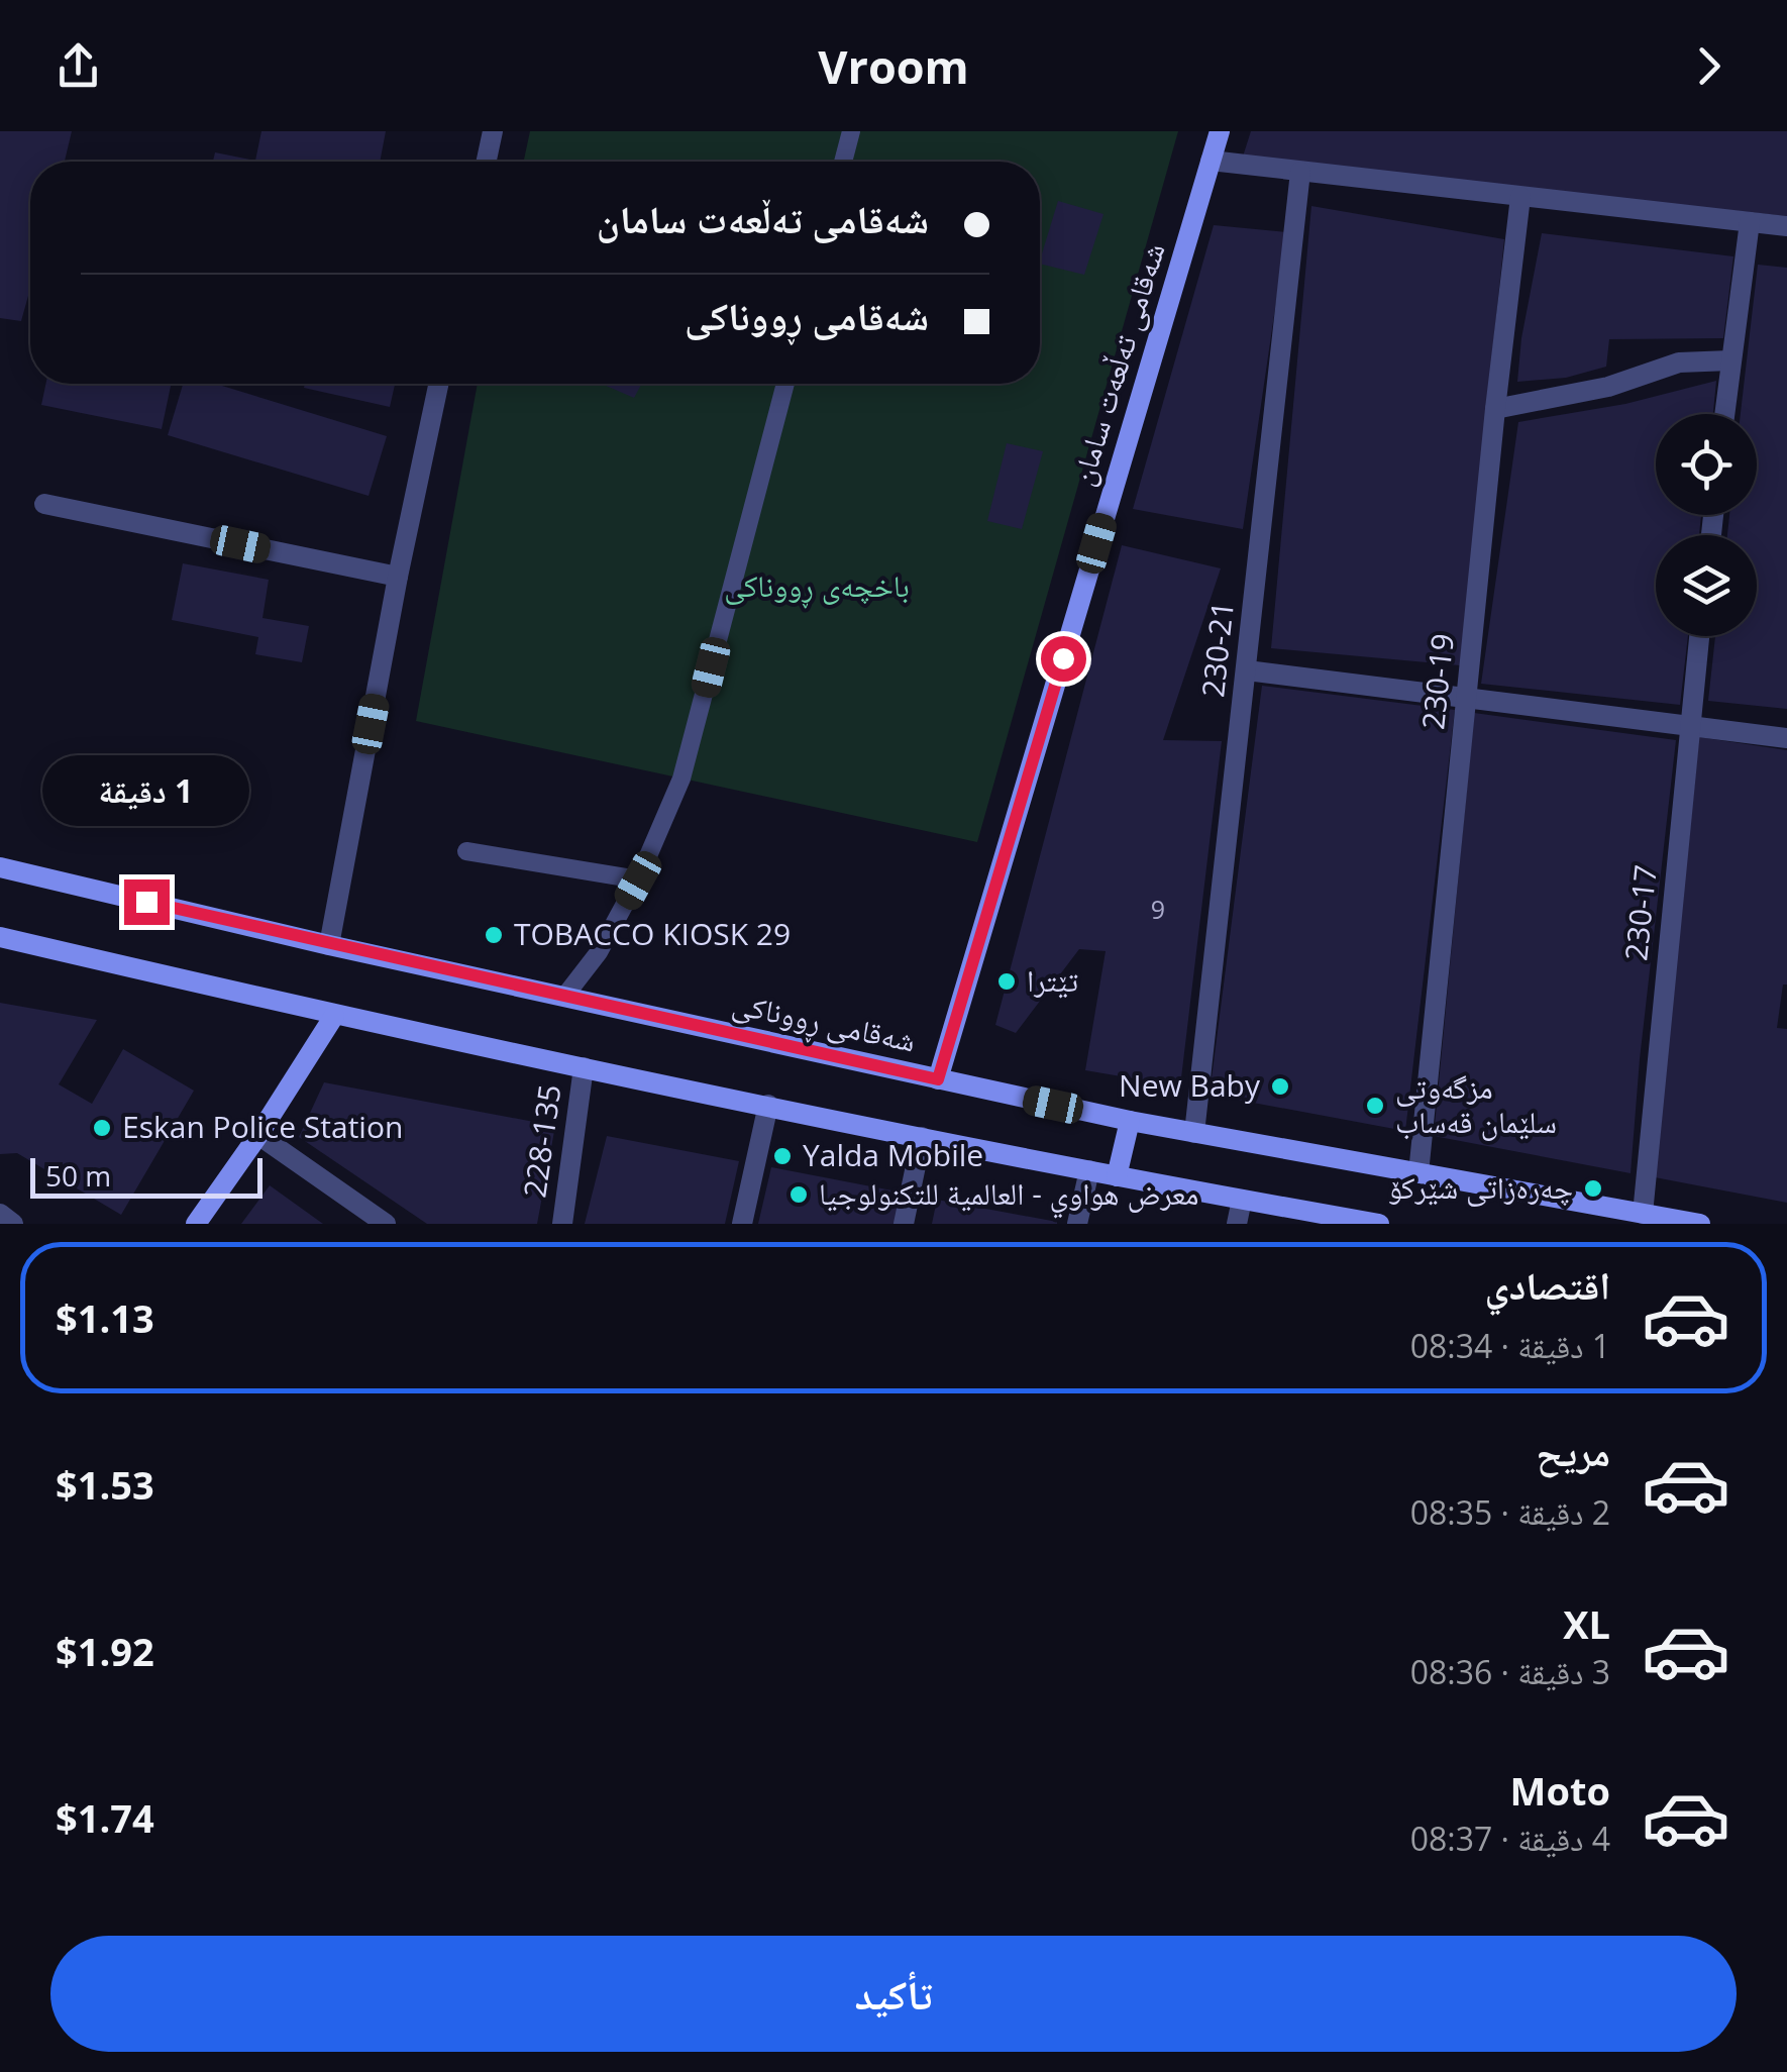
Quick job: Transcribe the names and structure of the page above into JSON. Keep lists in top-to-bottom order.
{
  "streets": {
    "main road": ["شەقامی تەڵعەت سامان", "شەقامی ڕووناکی"],
    "street": [
      "230-21",
      "230-19",
      "230-17",
      "228-135"
    ]
  },
  "crossings": [
    ["شەقامی تەڵعەت سامان", "شەقامی ڕووناکی"],
    ["230-21", "شەقامی ڕووناکی"],
    ["230-19", "شەقامی ڕووناکی"],
    ["230-17", "شەقامی ڕووناکی"]
  ],
  "parks": ["باخچەی ڕووناکی"],
  "places": [
    "TOBACCO KIOSK 29",
    "تێترا",
    "New Baby",
    "مزگەوتی سلێمان قەساب",
    "Eskan Police Station",
    "Yalda Mobile",
    "چەرەزاتی شێرکۆ",
    "معرض هواوي - العالمية للتكنولوجيا"
  ],
  "house_numbers": ["9"],
  "scale_bar": "50 m",
  "page": {
    "header": "Vroom",
    "banner": ["شەقامی تەڵعەت سامان", "شەقامی ڕووناکی"],
    "bubble": "1 دقيقة",
    "scale": "50 m",
    "list": [
      {
        "name": "اقتصادي",
        "note": "1 دقيقة · 08:34",
        "value": "$1.13"
      },
      {
        "name": "مريح",
        "note": "2 دقيقة · 08:35",
        "value": "$1.53"
      },
      {
        "name": "XL",
        "note": "3 دقيقة · 08:36",
        "value": "$1.92"
      },
      {
        "name": "Moto",
        "note": "4 دقيقة · 08:37",
        "value": "$1.74"
      }
    ],
    "buttons": "تأكيد"
  }
}
